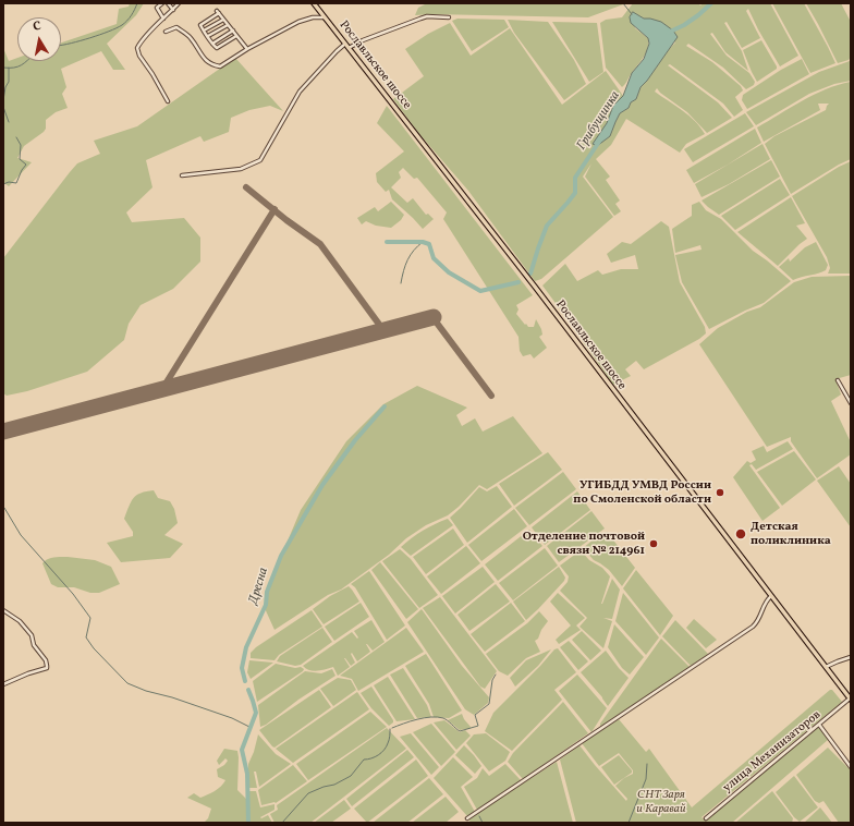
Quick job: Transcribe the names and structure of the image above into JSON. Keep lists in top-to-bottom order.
{
  "streets": {
    "main road": ["Рославльское шоссе"],
    "street": ["улица Механизаторов"]
  },
  "crossings": [
    ["Рославльское шоссе", "улица Механизаторов"]
  ],
  "water": ["Грибущинка", "Дресна"],
  "parks": ["СНТ Заря и Каравай"],
  "places": ["УГИБДД УМВД России по Смоленской области", "Детская поликлиника", "Отделение почтовой связи № 214961"],
  "north": "top"
}
